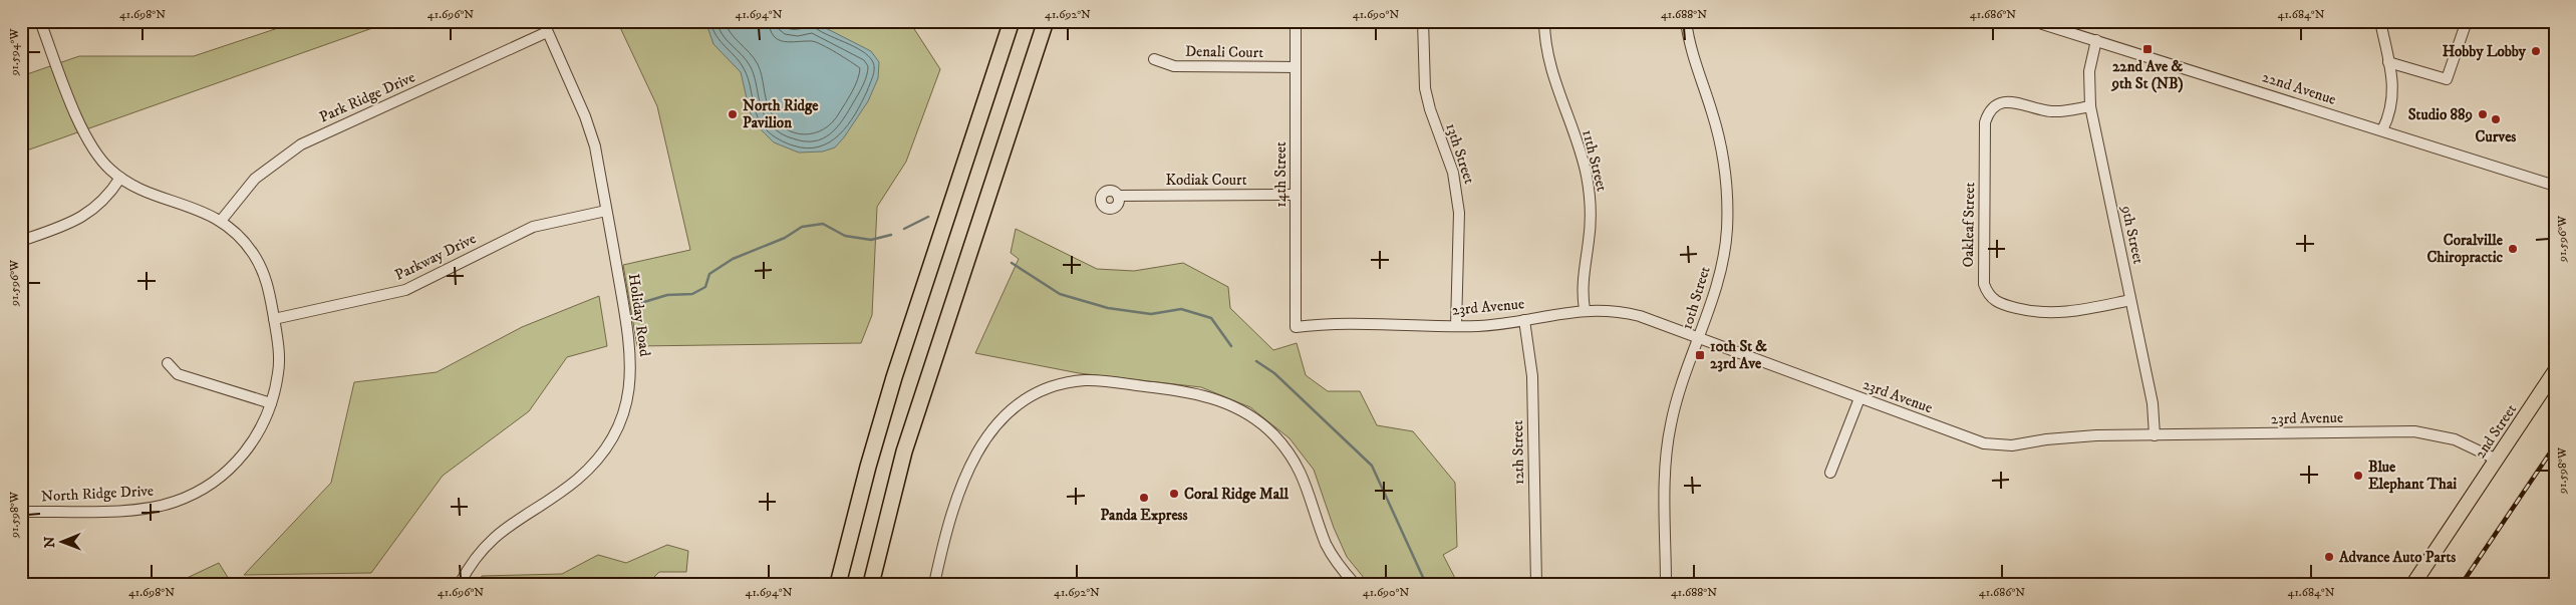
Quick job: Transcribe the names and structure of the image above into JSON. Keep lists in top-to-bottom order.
{
  "streets": {
    "main road": ["2nd Street"],
    "street": [
      "Denali Court",
      "22nd Avenue",
      "Park Ridge Drive",
      "13th Street",
      "11th Street",
      "14th Street",
      "Kodiak Court",
      "Oakleaf Street",
      "9th Street",
      "Parkway Drive",
      "10th Street",
      "23rd Avenue",
      "Holiday Road",
      "12th Street",
      "North Ridge Drive"
    ]
  },
  "crossings": [
    ["Denali Court", "14th Street"],
    ["22nd Avenue", "9th Street"],
    ["Park Ridge Drive", "Holiday Road"],
    ["Park Ridge Drive", "North Ridge Drive"],
    ["13th Street", "23rd Avenue"],
    ["11th Street", "23rd Avenue"],
    ["14th Street", "Kodiak Court"],
    ["14th Street", "23rd Avenue"],
    ["Oakleaf Street", "9th Street"],
    ["9th Street", "23rd Avenue"],
    ["Parkway Drive", "Holiday Road"],
    ["Parkway Drive", "North Ridge Drive"],
    ["10th Street", "23rd Avenue"],
    ["23rd Avenue", "2nd Street"],
    ["23rd Avenue", "12th Street"]
  ],
  "places": {
    "transit": ["22nd Ave & 9th St (NB)", "10th St & 23rd Ave"],
    "other": [
      "Hobby Lobby",
      "North Ridge Pavilion",
      "Studio 889",
      "Curves",
      "Coralville Chiropractic",
      "Blue Elephant Thai",
      "Coral Ridge Mall",
      "Panda Express",
      "Advance Auto Parts"
    ]
  },
  "north": "left",
  "coordinates": [
    "41.698°N",
    "41.696°N",
    "41.694°N",
    "41.692°N",
    "41.690°N",
    "41.688°N",
    "41.686°N",
    "41.684°N",
    "91.594°W",
    "91.596°W",
    "91.598°W"
  ]
}
